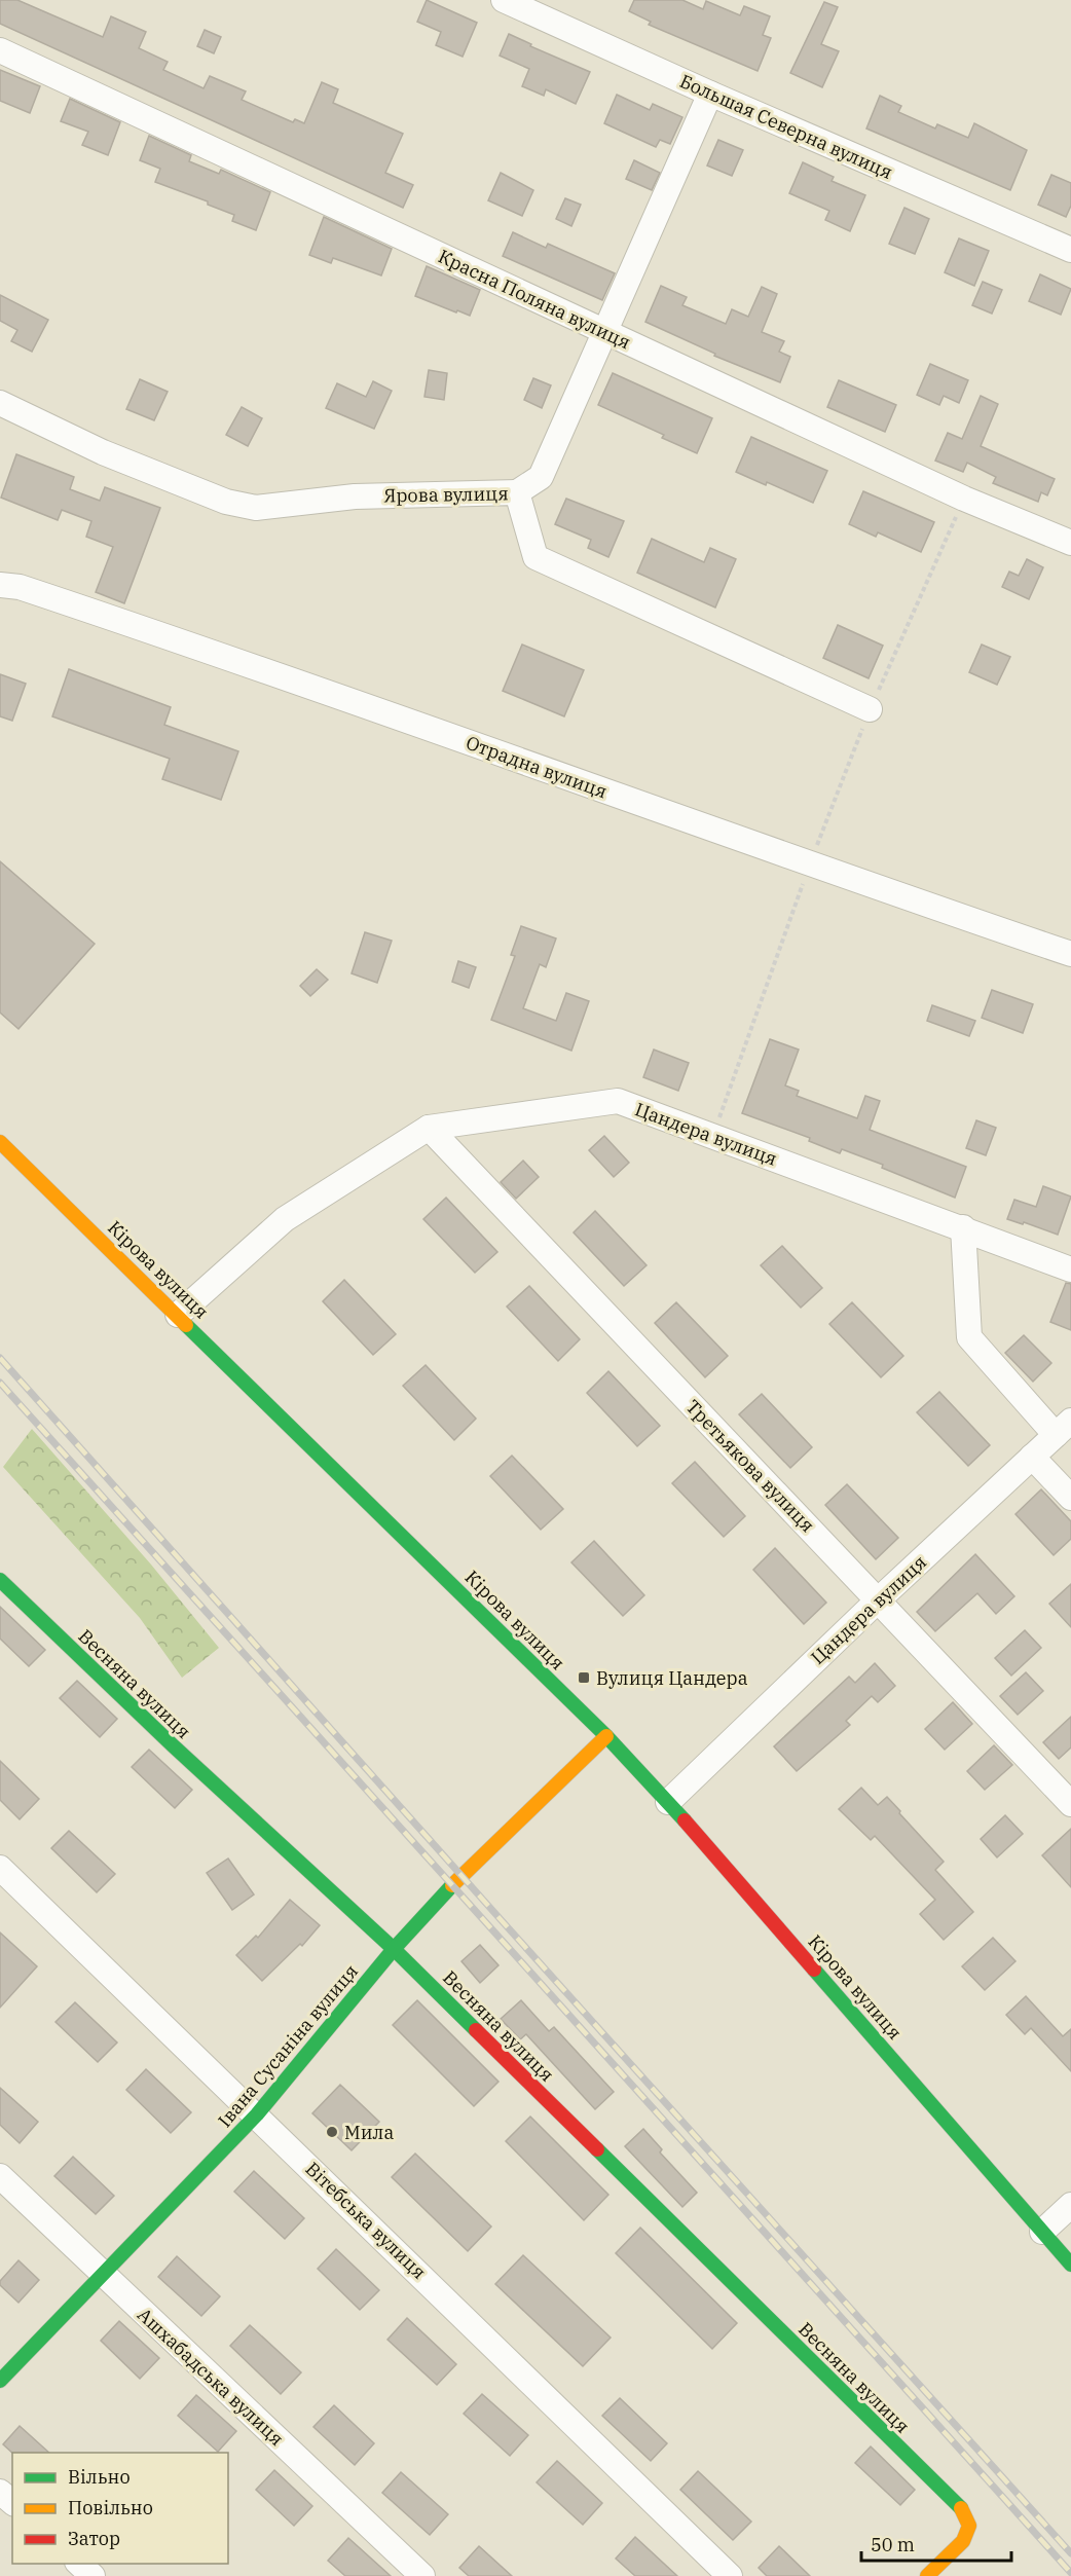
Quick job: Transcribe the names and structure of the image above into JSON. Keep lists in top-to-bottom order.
{
  "streets": {
    "street": [
      "Большая Северна вулиця",
      "Красна Поляна вулиця",
      "Ярова вулиця",
      "Отрадна вулиця",
      "Цандера вулиця",
      "Кірова вулиця",
      "Третьякова вулиця",
      "Весняна вулиця",
      "Івана Сусаніна вулиця",
      "Вітебська вулиця",
      "Ашхабадська вулиця"
    ]
  },
  "crossings": [
    ["Цандера вулиця", "Кірова вулиця"],
    ["Цандера вулиця", "Третьякова вулиця"],
    ["Кірова вулиця", "Івана Сусаніна вулиця"],
    ["Весняна вулиця", "Івана Сусаніна вулиця"],
    ["Івана Сусаніна вулиця", "Вітебська вулиця"],
    ["Івана Сусаніна вулиця", "Ашхабадська вулиця"]
  ],
  "places": {
    "transit": ["Вулиця Цандера"],
    "other": ["Мила"]
  },
  "legend": ["Вільно", "Повільно", "Затор"],
  "scale_bar": "50 m"
}
